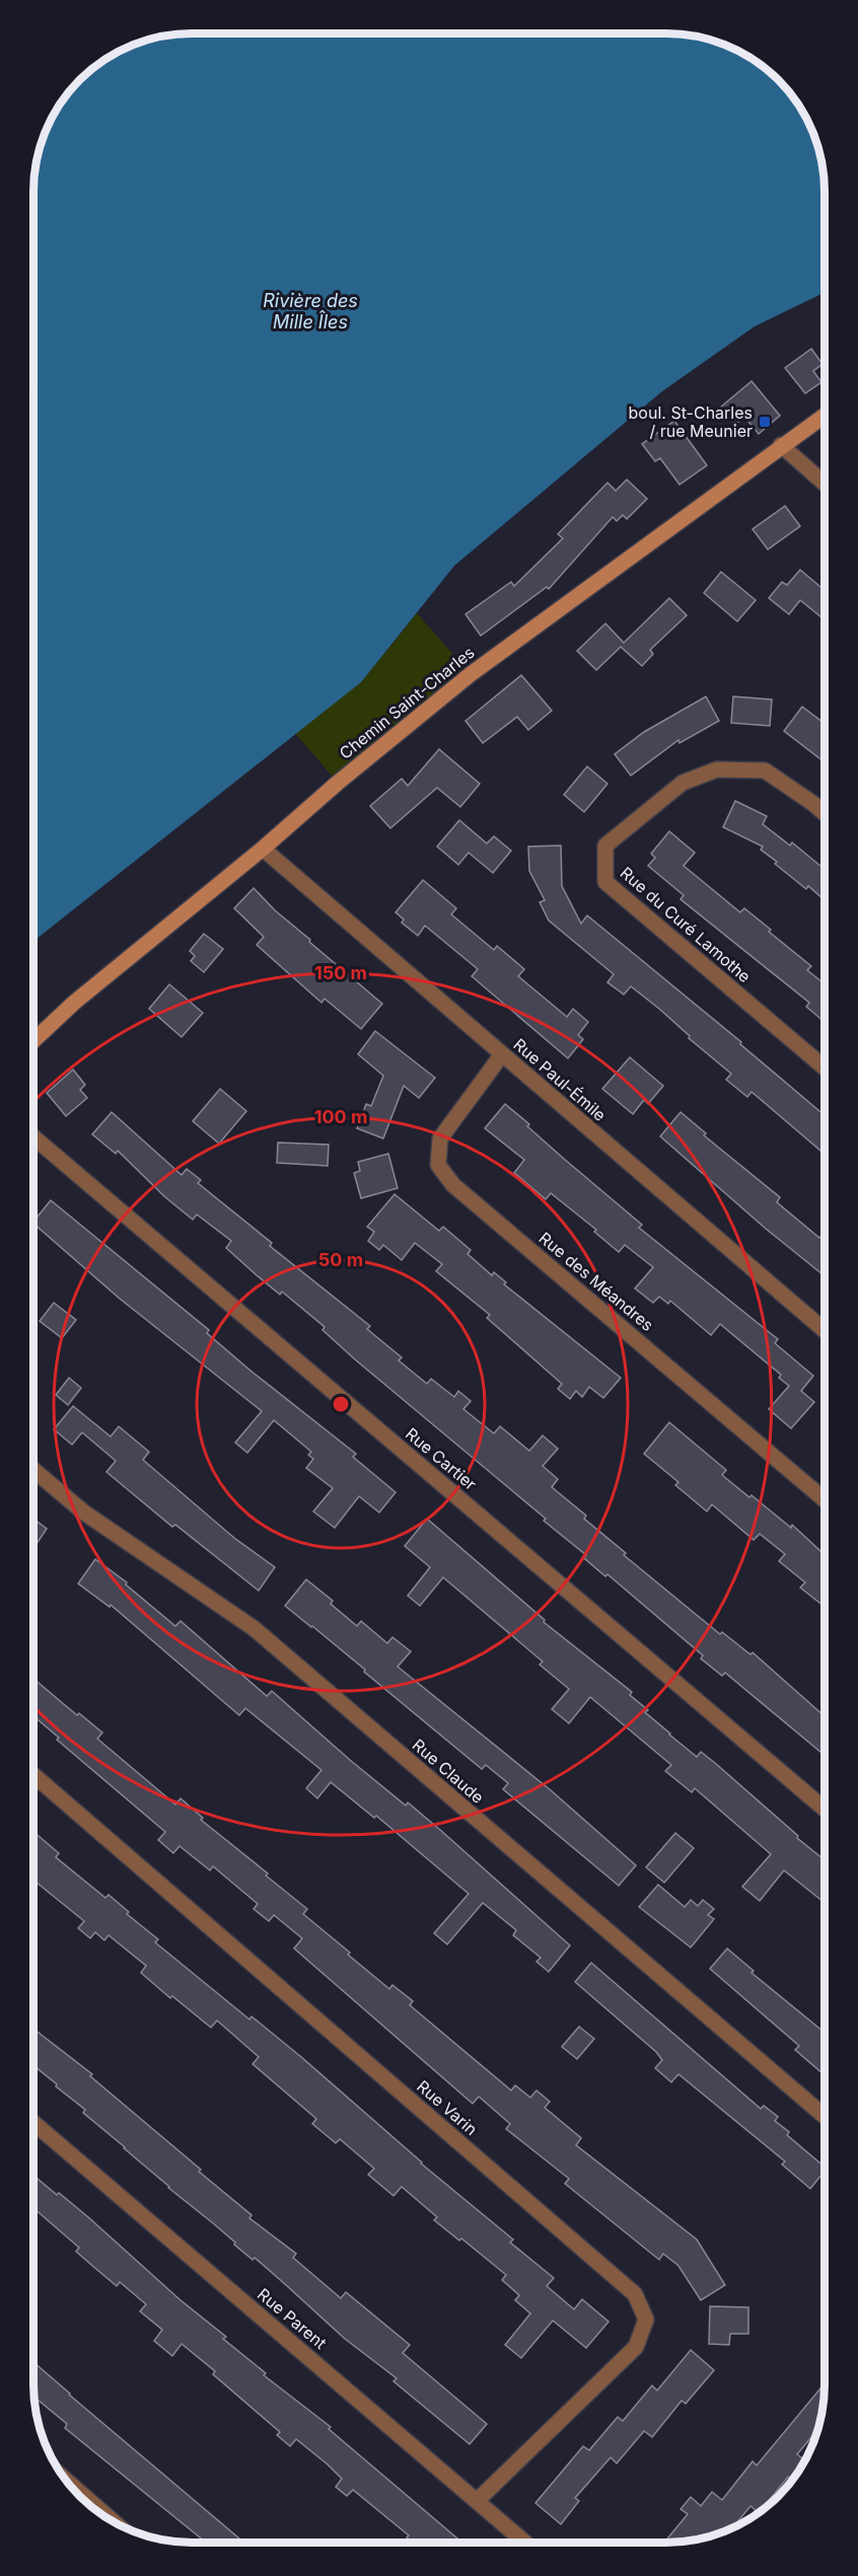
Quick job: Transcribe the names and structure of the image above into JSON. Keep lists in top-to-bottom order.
{
  "streets": {
    "main road": ["Chemin Saint-Charles"],
    "street": [
      "Rue du Curé Lamothe",
      "Rue Paul-Émile",
      "Rue des Méandres",
      "Rue Cartier",
      "Rue Claude",
      "Rue Varin",
      "Rue Parent"
    ]
  },
  "crossings": [
    ["Chemin Saint-Charles", "Rue Paul-Émile"],
    ["Rue Paul-Émile", "Rue des Méandres"],
    ["Rue Varin", "Rue Parent"]
  ],
  "water": ["Rivière des Mille Îles"],
  "places": {
    "transit": ["boul. St-Charles / rue Meunier"]
  },
  "rings": ["150 m", "100 m", "50 m"]
}
